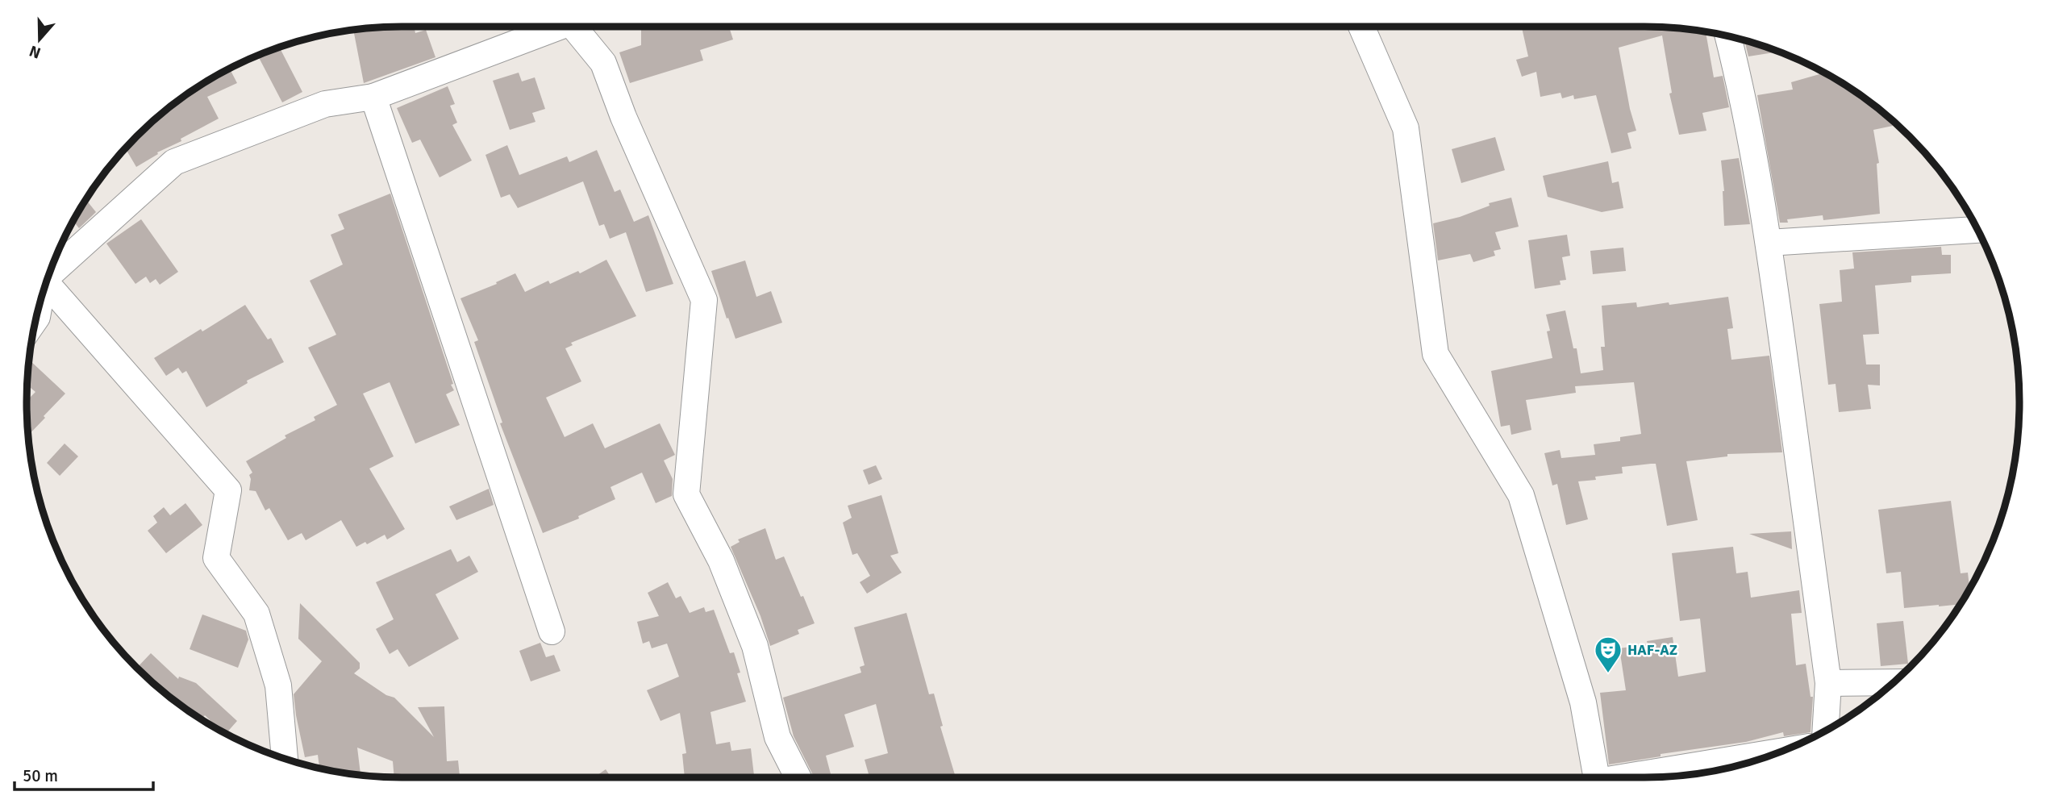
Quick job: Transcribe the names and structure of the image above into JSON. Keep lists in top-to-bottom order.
{
  "places": {
    "theatre": ["HAF-AZ"]
  },
  "scale_bar": "50 m",
  "north": "bottom"
}
